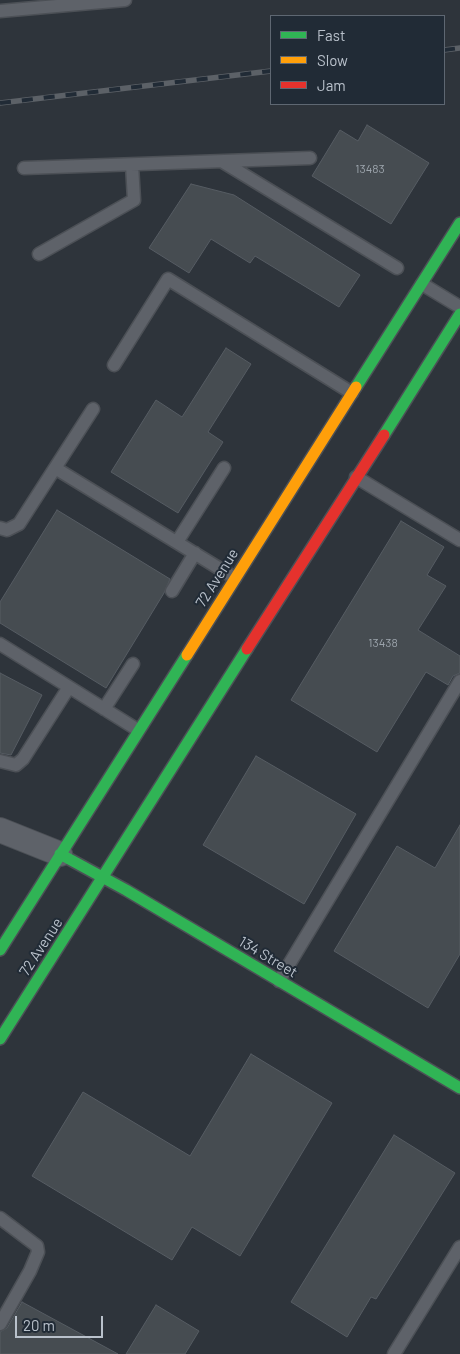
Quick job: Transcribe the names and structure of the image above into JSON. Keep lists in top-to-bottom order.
{
  "streets": {
    "main road": ["72 Avenue", "134 Street"]
  },
  "crossings": [
    ["72 Avenue", "134 Street"]
  ],
  "house_numbers": ["13483", "13438"],
  "legend": ["Fast", "Slow", "Jam"],
  "scale_bar": "20 m"
}
